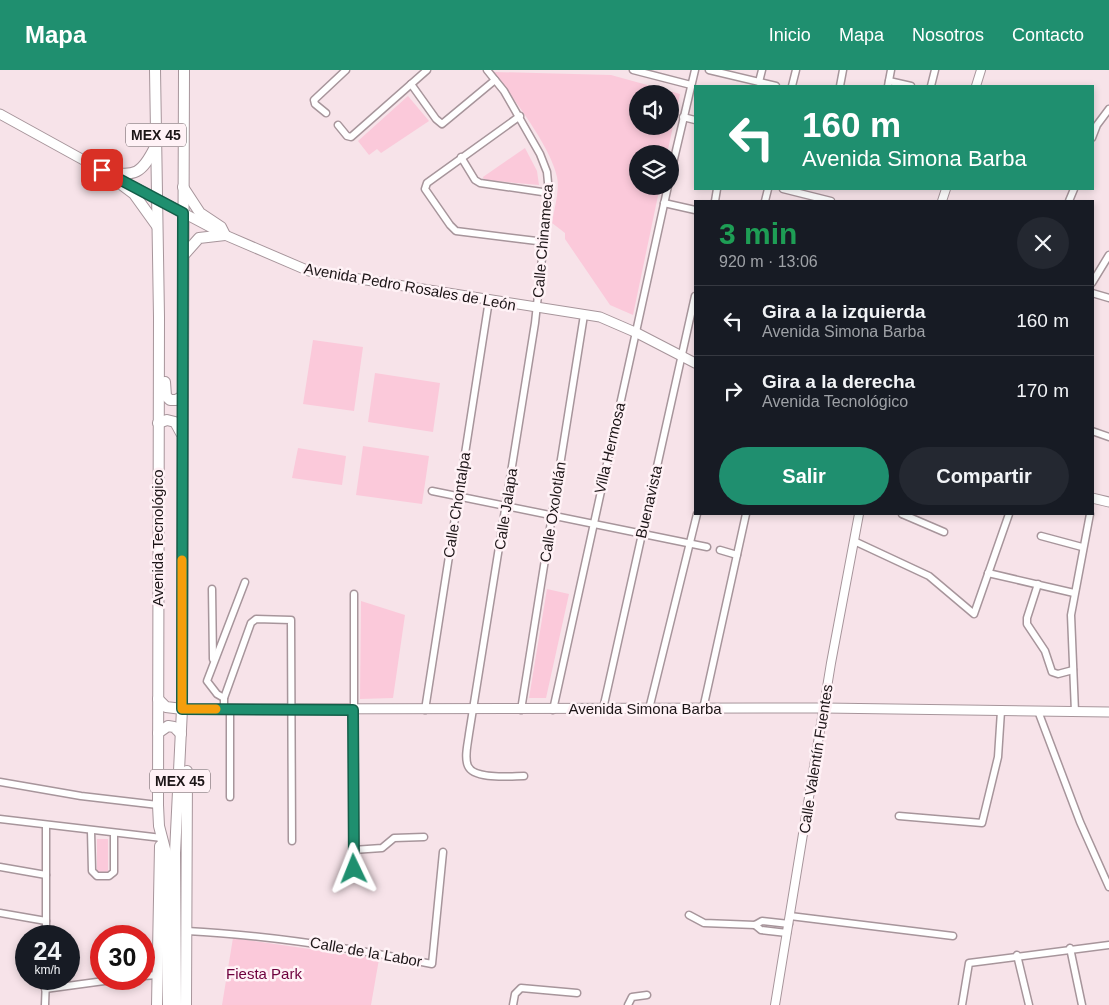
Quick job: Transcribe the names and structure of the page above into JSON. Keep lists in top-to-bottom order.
{
  "streets": {
    "main road": [
      "MEX 45",
      "Avenida Pedro Rosales de León",
      "Avenida Tecnológico",
      "Avenida Simona Barba"
    ],
    "street": [
      "Calle Chinameca",
      "Villa Hermosa",
      "Buenavista",
      "Calle Chontalpa",
      "Calle Jalapa",
      "Calle Oxolotlán",
      "Calle Valentín Fuentes",
      "Calle de la Labor"
    ]
  },
  "crossings": [
    ["Calle Chinameca", "Avenida Pedro Rosales de León"],
    ["Calle Chinameca", "Calle Jalapa"],
    ["Avenida Pedro Rosales de León", "Villa Hermosa"],
    ["Avenida Pedro Rosales de León", "Buenavista"],
    ["Avenida Pedro Rosales de León", "Calle Chontalpa"],
    ["Avenida Pedro Rosales de León", "Calle Jalapa"],
    ["Avenida Pedro Rosales de León", "Calle Oxolotlán"],
    ["Avenida Pedro Rosales de León", "Avenida Tecnológico"],
    ["Villa Hermosa", "Avenida Simona Barba"],
    ["Buenavista", "Avenida Simona Barba"],
    ["Calle Chontalpa", "Avenida Simona Barba"],
    ["Calle Jalapa", "Avenida Simona Barba"],
    ["Calle Oxolotlán", "Avenida Simona Barba"],
    ["Avenida Tecnológico", "Avenida Simona Barba"],
    ["Avenida Simona Barba", "Calle Valentín Fuentes"]
  ],
  "parks": ["Fiesta Park"],
  "page": {
    "header": "Mapa",
    "nav": [
      "Inicio",
      "Mapa",
      "Nosotros",
      "Contacto"
    ],
    "turn": ["160 m", "Avenida Simona Barba"],
    "heading": ["3 min", "920 m · 13:06"],
    "list": [
      {
        "name": "Gira a la izquierda",
        "note": "Avenida Simona Barba",
        "value": "160 m"
      },
      {
        "name": "Gira a la derecha",
        "note": "Avenida Tecnológico",
        "value": "170 m"
      }
    ],
    "buttons": ["Salir", "Compartir"],
    "speed": "24 km/h",
    "limit": "30"
  }
}
